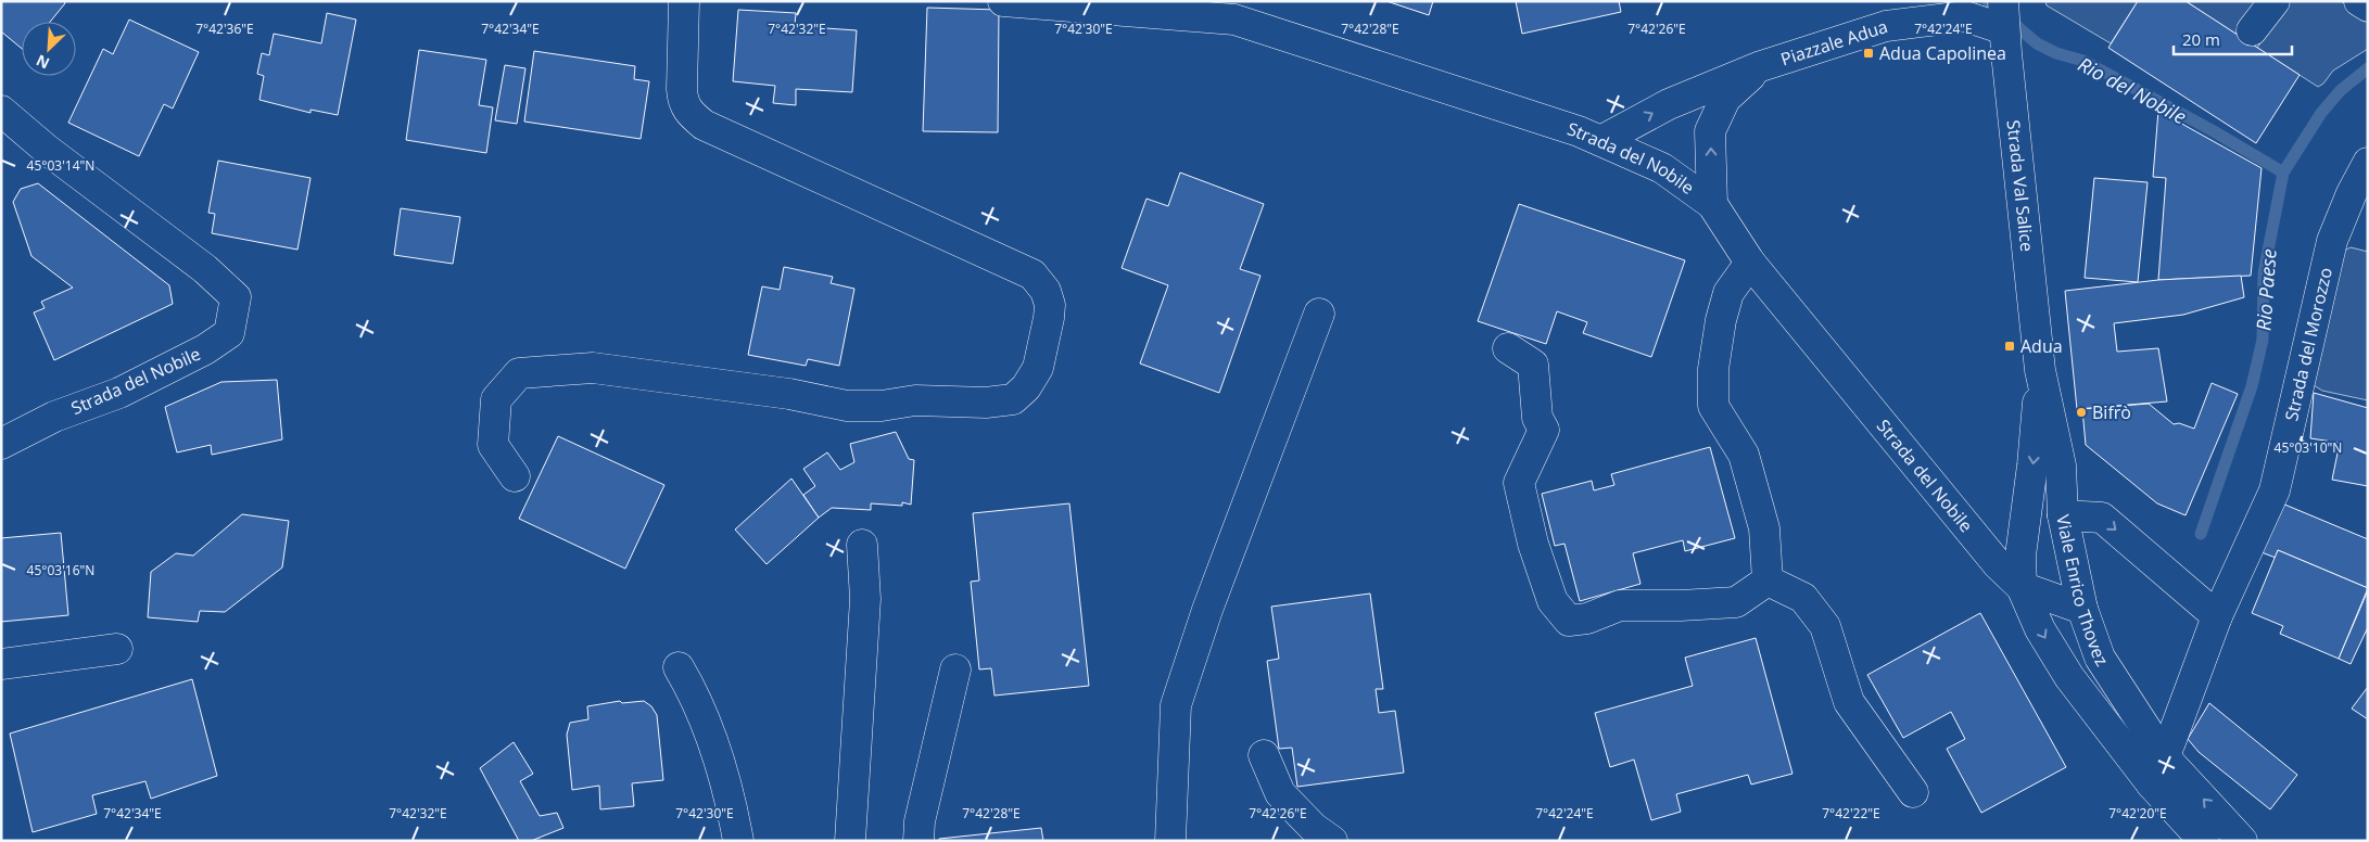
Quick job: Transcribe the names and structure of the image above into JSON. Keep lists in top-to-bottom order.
{
  "streets": {
    "street": [
      "Piazzale Adua",
      "Strada del Nobile",
      "Strada Val Salice",
      "Strada del Morozzo",
      "Viale Enrico Thovez"
    ]
  },
  "crossings": [
    ["Piazzale Adua", "Strada del Nobile"],
    ["Piazzale Adua", "Strada Val Salice"],
    ["Strada del Nobile", "Strada Val Salice"],
    ["Strada del Nobile", "Viale Enrico Thovez"],
    ["Strada Val Salice", "Viale Enrico Thovez"],
    ["Strada del Morozzo", "Viale Enrico Thovez"]
  ],
  "one_way": ["Piazzale Adua"],
  "water": ["Rio del Nobile", "Rio Paese"],
  "places": {
    "transit": ["Adua Capolinea", "Adua"],
    "other": ["Bifrò"]
  },
  "scale_bar": "20 m",
  "north": "bottom left",
  "coordinates": [
    "7°42'36\"E",
    "7°42'34\"E",
    "7°42'32\"E",
    "7°42'30\"E",
    "7°42'28\"E",
    "7°42'26\"E",
    "7°42'24\"E",
    "45°03'14\"N",
    "45°03'10\"N",
    "45°03'16\"N",
    "7°42'22\"E",
    "7°42'20\"E"
  ]
}
